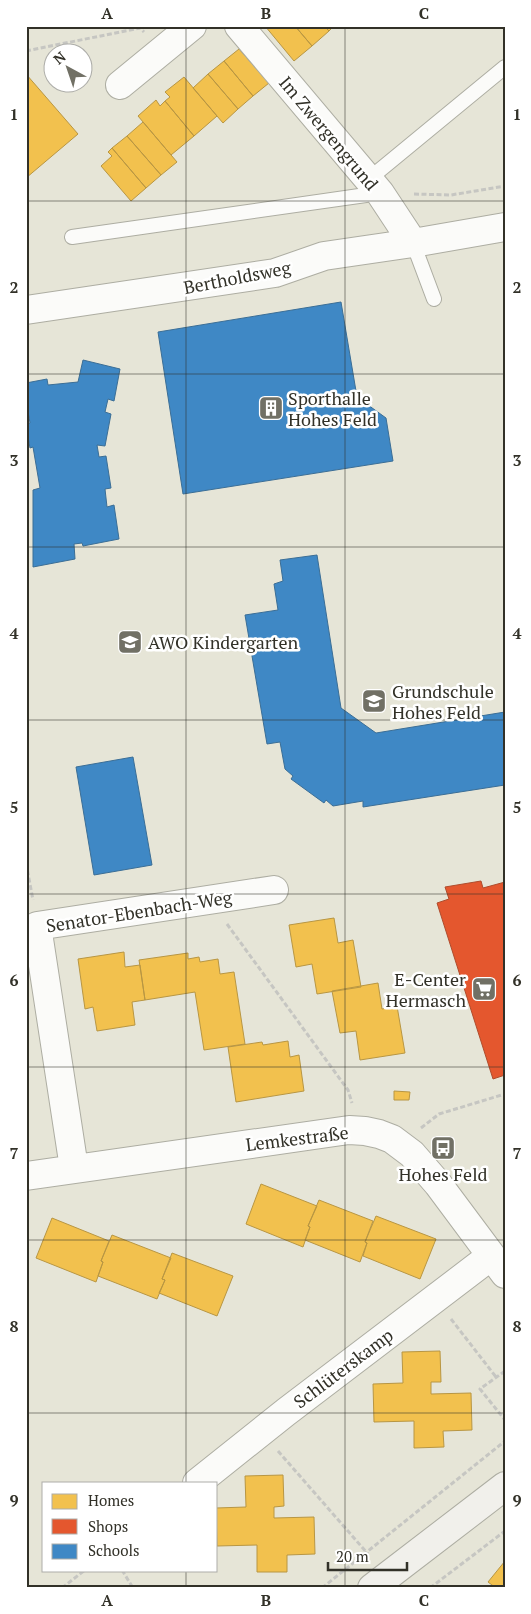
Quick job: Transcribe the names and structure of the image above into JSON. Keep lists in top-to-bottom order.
{
  "streets": {
    "street": [
      "Im Zwergengrund",
      "Bertholdsweg",
      "Senator-Ebenbach-Weg",
      "Lemkestraße",
      "Schlüterskamp"
    ]
  },
  "crossings": [
    ["Im Zwergengrund", "Bertholdsweg"],
    ["Senator-Ebenbach-Weg", "Lemkestraße"],
    ["Lemkestraße", "Schlüterskamp"]
  ],
  "places": {
    "building": ["Sporthalle Hohes Feld"],
    "school or university": ["AWO Kindergarten", "Grundschule Hohes Feld"],
    "supermarket": ["E-Center Hermasch"],
    "bus stop": ["Hohes Feld"]
  },
  "legend": ["Homes", "Shops", "Schools"],
  "scale_bar": "20 m",
  "north": "top left",
  "grid": {
    "columns": ["A", "B", "C"],
    "rows": [
      "1",
      "2",
      "3",
      "4",
      "5",
      "6",
      "7",
      "8",
      "9"
    ]
  }
}
